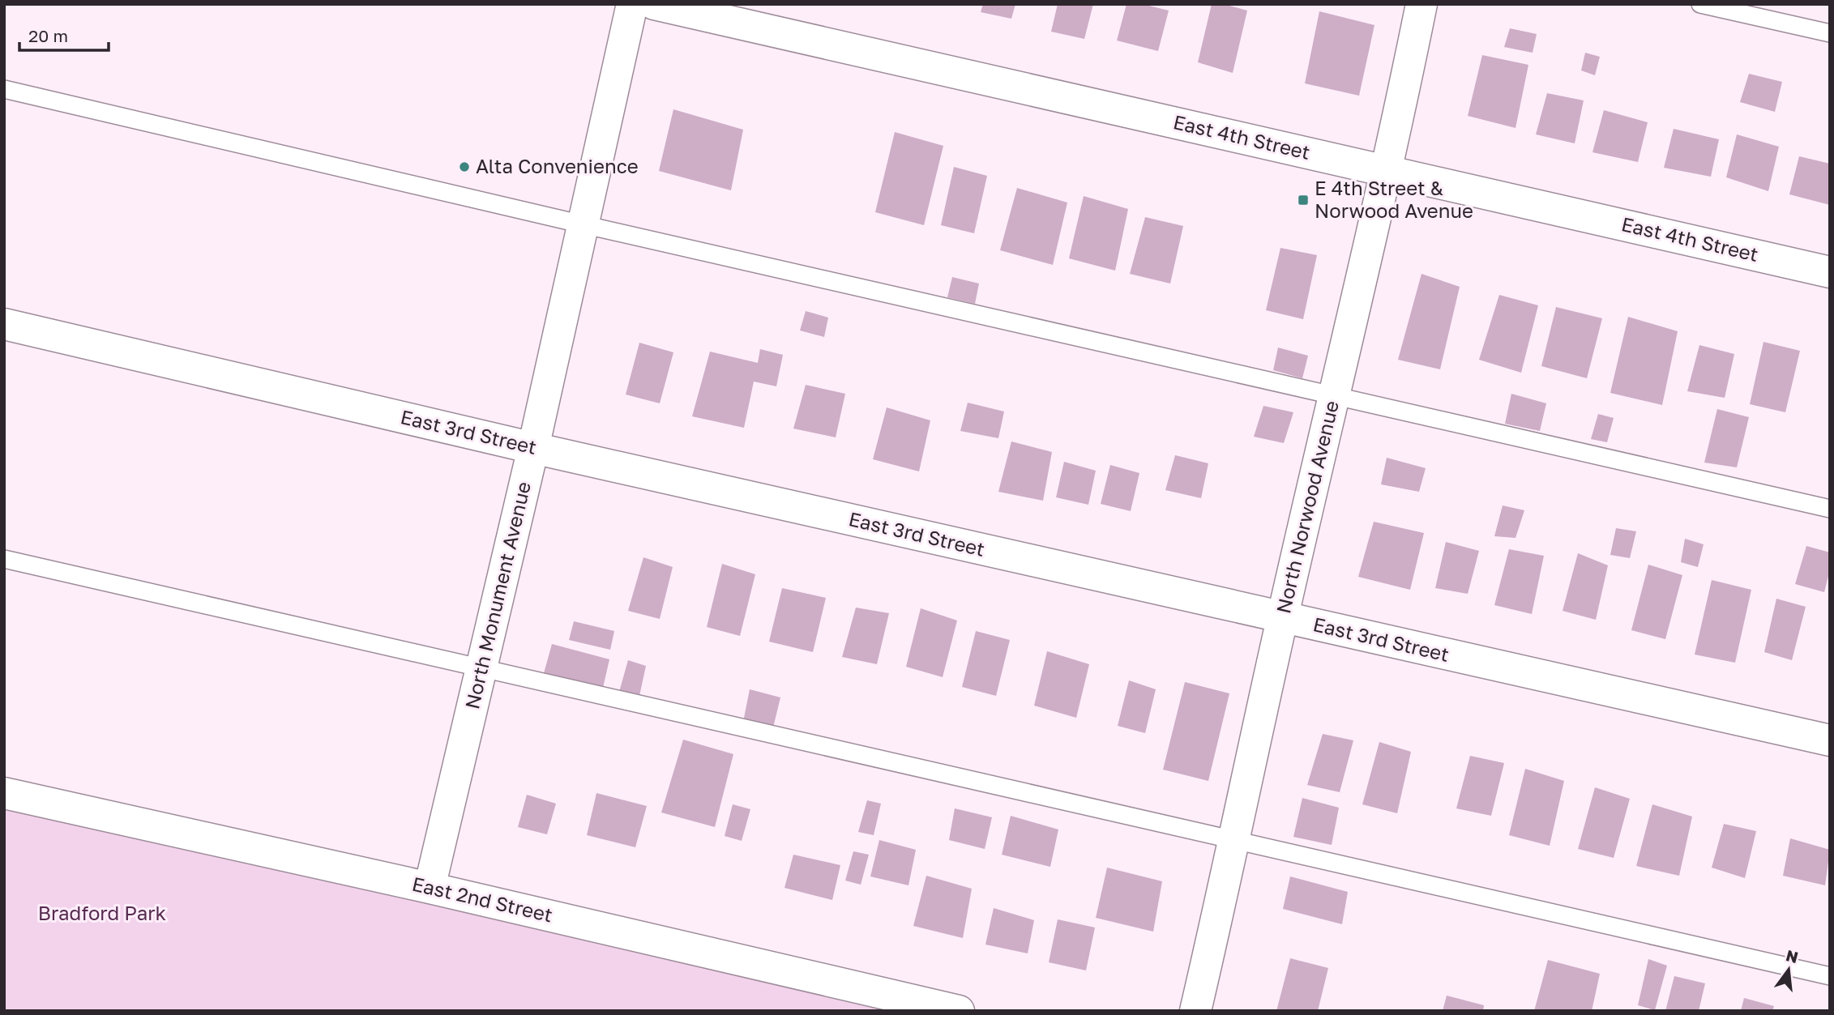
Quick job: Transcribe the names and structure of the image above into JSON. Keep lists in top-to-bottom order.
{
  "streets": {
    "street": [
      "East 4th Street",
      "East 3rd Street",
      "North Norwood Avenue",
      "North Monument Avenue",
      "East 2nd Street"
    ]
  },
  "crossings": [
    ["East 4th Street", "North Norwood Avenue"],
    ["East 3rd Street", "North Norwood Avenue"],
    ["East 3rd Street", "North Monument Avenue"],
    ["North Monument Avenue", "East 2nd Street"]
  ],
  "parks": ["Bradford Park"],
  "places": {
    "other": ["Alta Convenience"],
    "transit": ["E 4th Street & Norwood Avenue"]
  },
  "scale_bar": "20 m",
  "north": "top"
}
